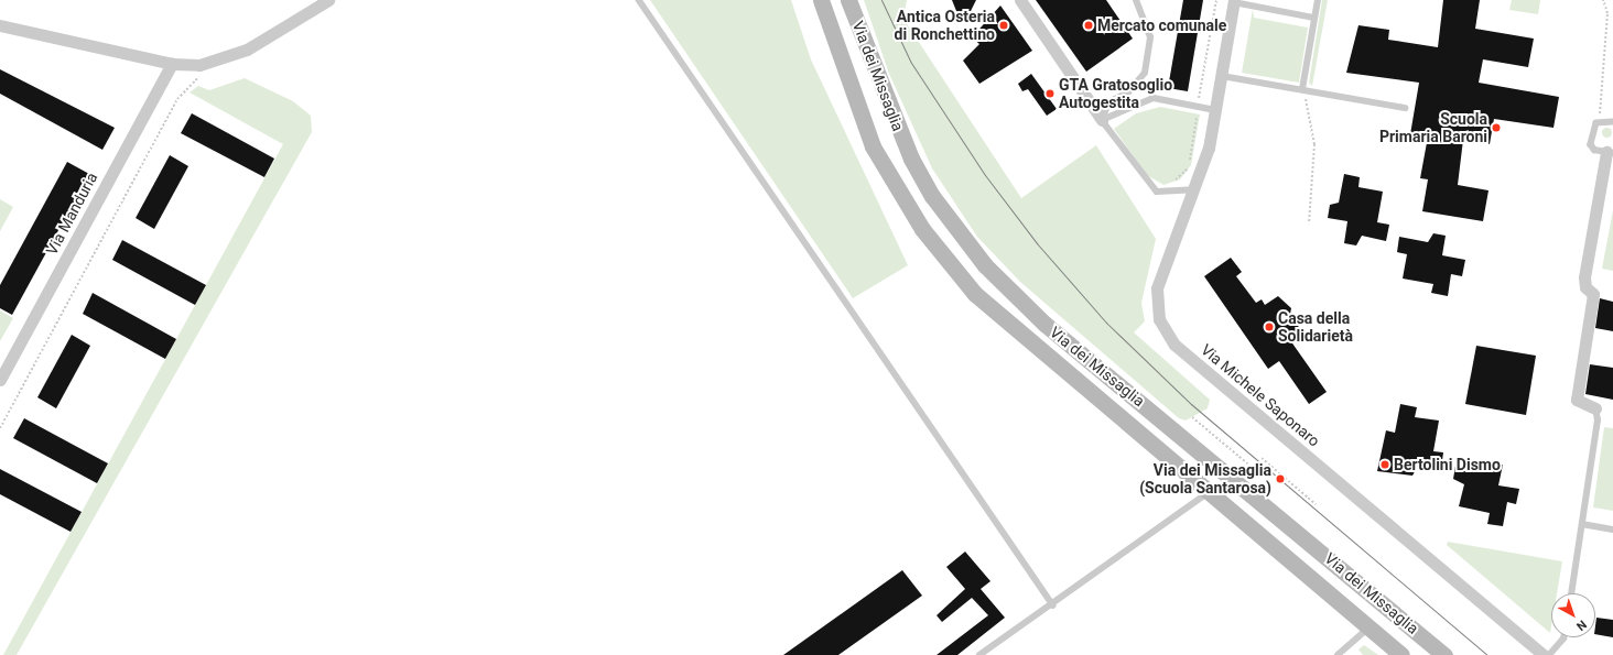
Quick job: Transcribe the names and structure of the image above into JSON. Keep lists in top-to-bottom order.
{
  "streets": {
    "main road": ["Via dei Missaglia"],
    "street": ["Via Manduria", "Via Michele Saponaro"]
  },
  "places": [
    "Antica Osteria di Ronchettino",
    "Mercato comunale",
    "GTA Gratosoglio Autogestita",
    "Scuola Primaria Baroni",
    "Casa della Solidarietà",
    "Bertolini Dismo",
    "Via dei Missaglia (Scuola Santarosa)"
  ],
  "north": "bottom right"
}
